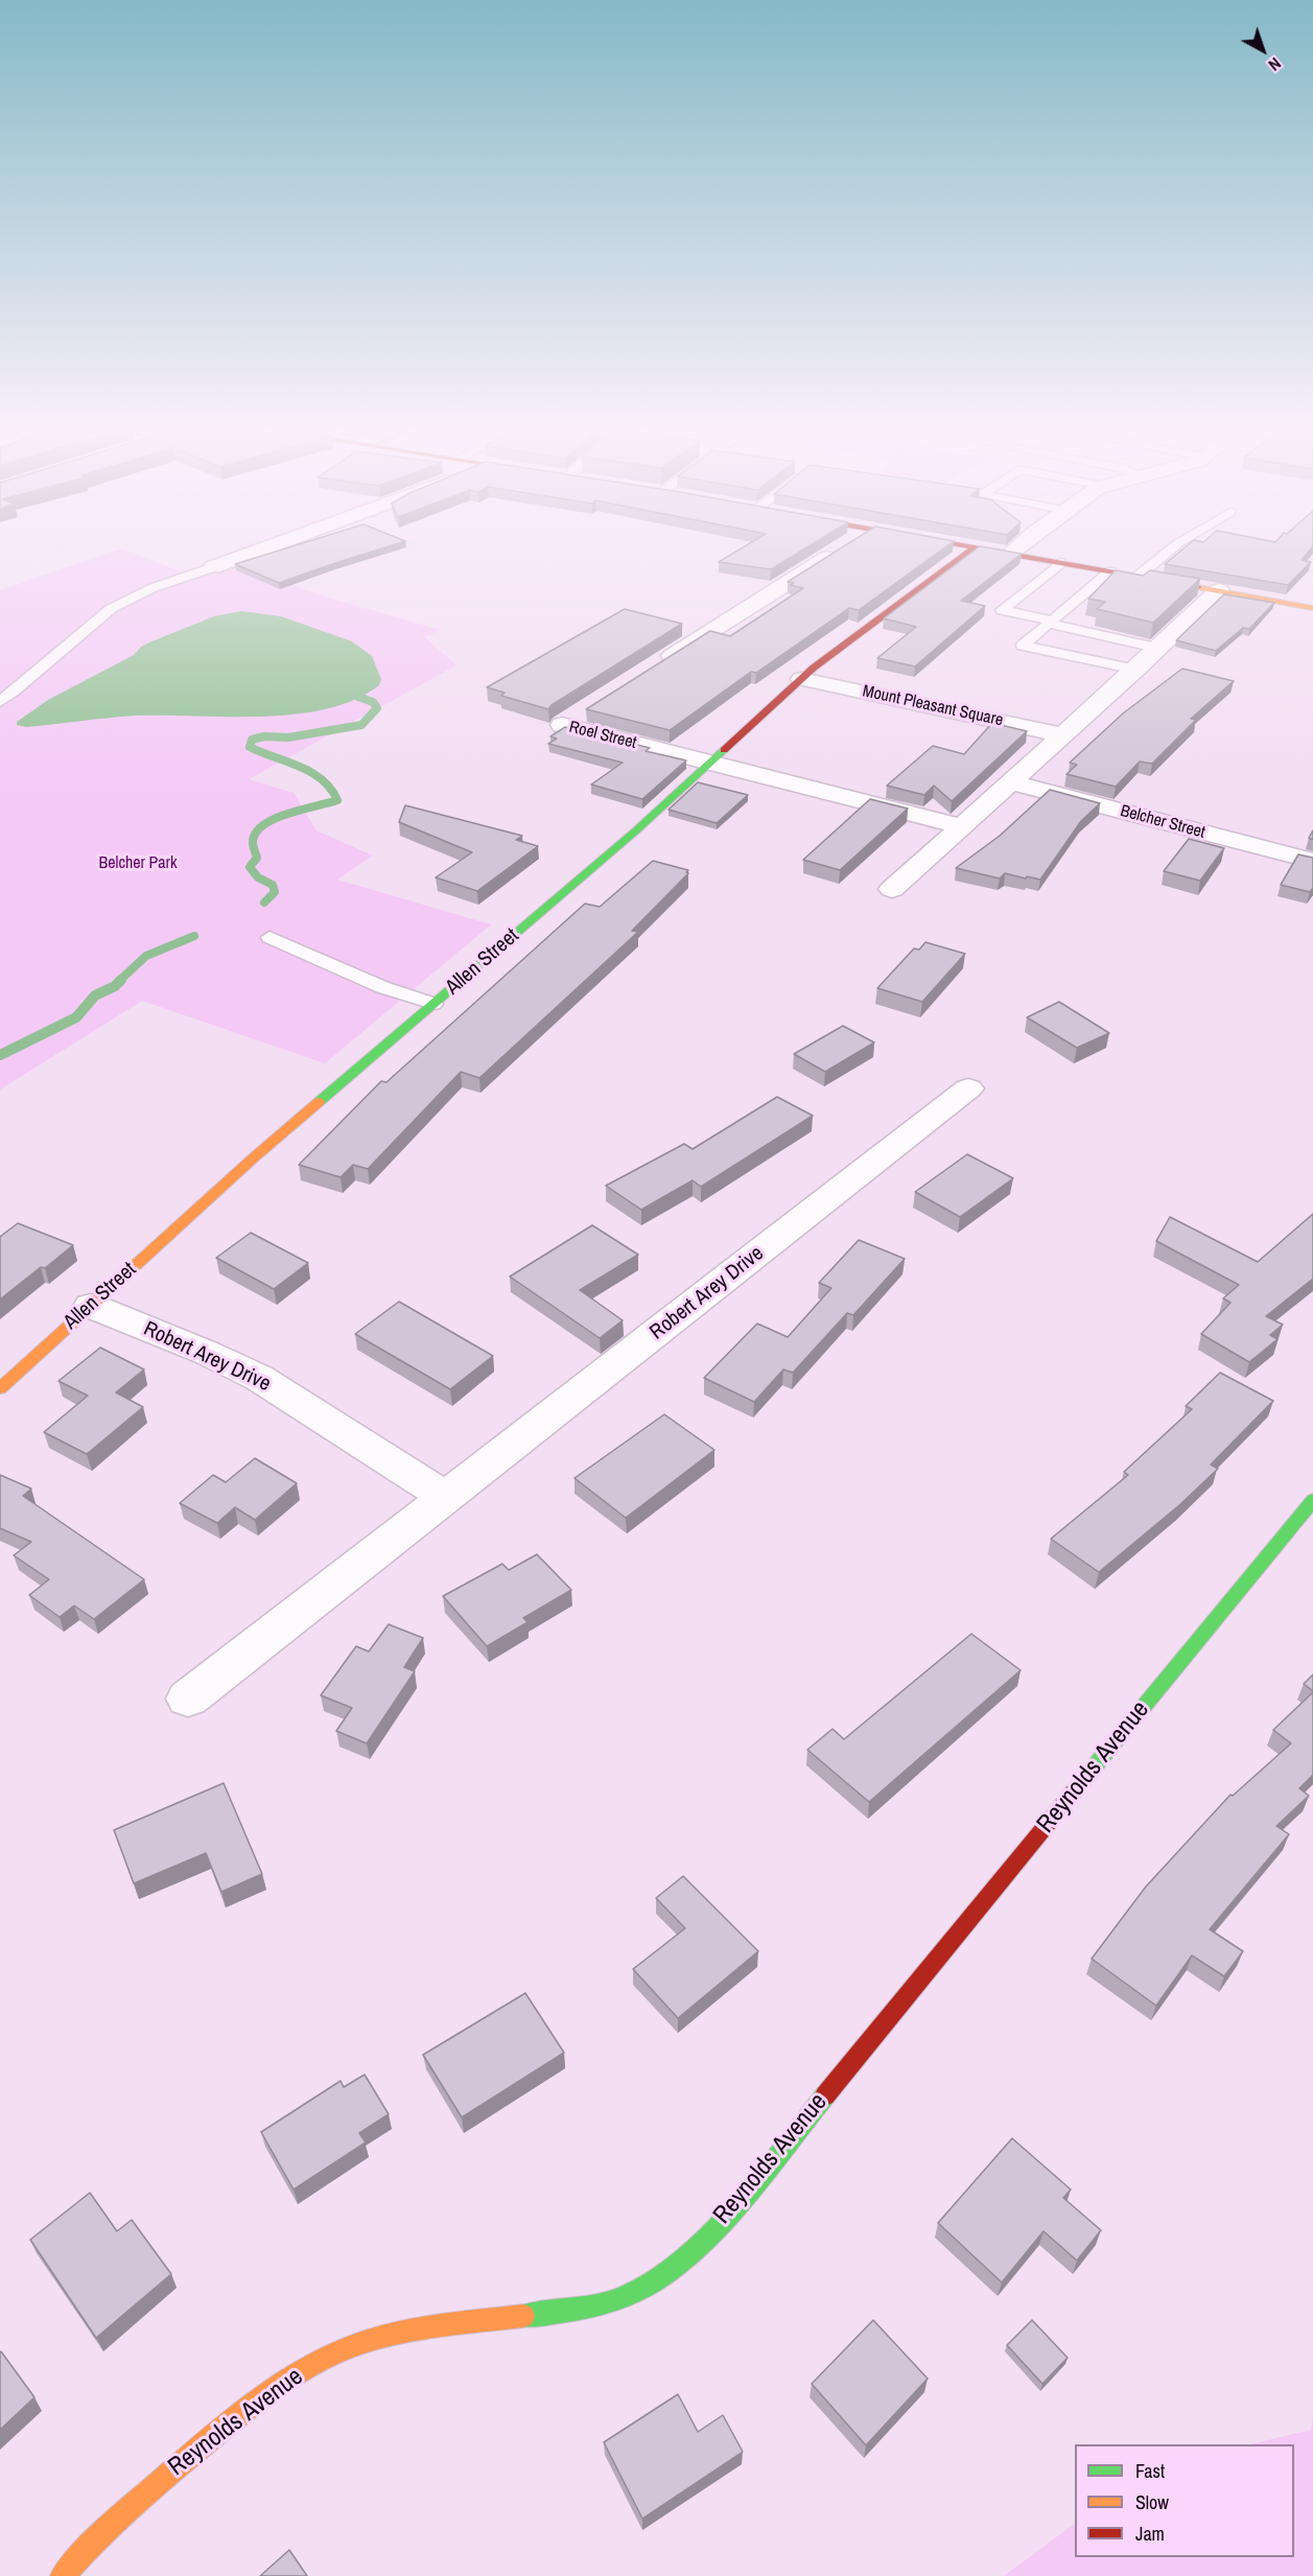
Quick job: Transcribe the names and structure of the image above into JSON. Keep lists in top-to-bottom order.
{
  "streets": {
    "street": [
      "Mount Pleasant Square",
      "Roel Street",
      "Belcher Street",
      "Allen Street",
      "Robert Arey Drive",
      "Reynolds Avenue"
    ]
  },
  "crossings": [
    ["Mount Pleasant Square", "Allen Street"],
    ["Roel Street", "Allen Street"],
    ["Allen Street", "Robert Arey Drive"]
  ],
  "parks": ["Belcher Park"],
  "legend": ["Fast", "Slow", "Jam"],
  "north": "bottom right"
}
